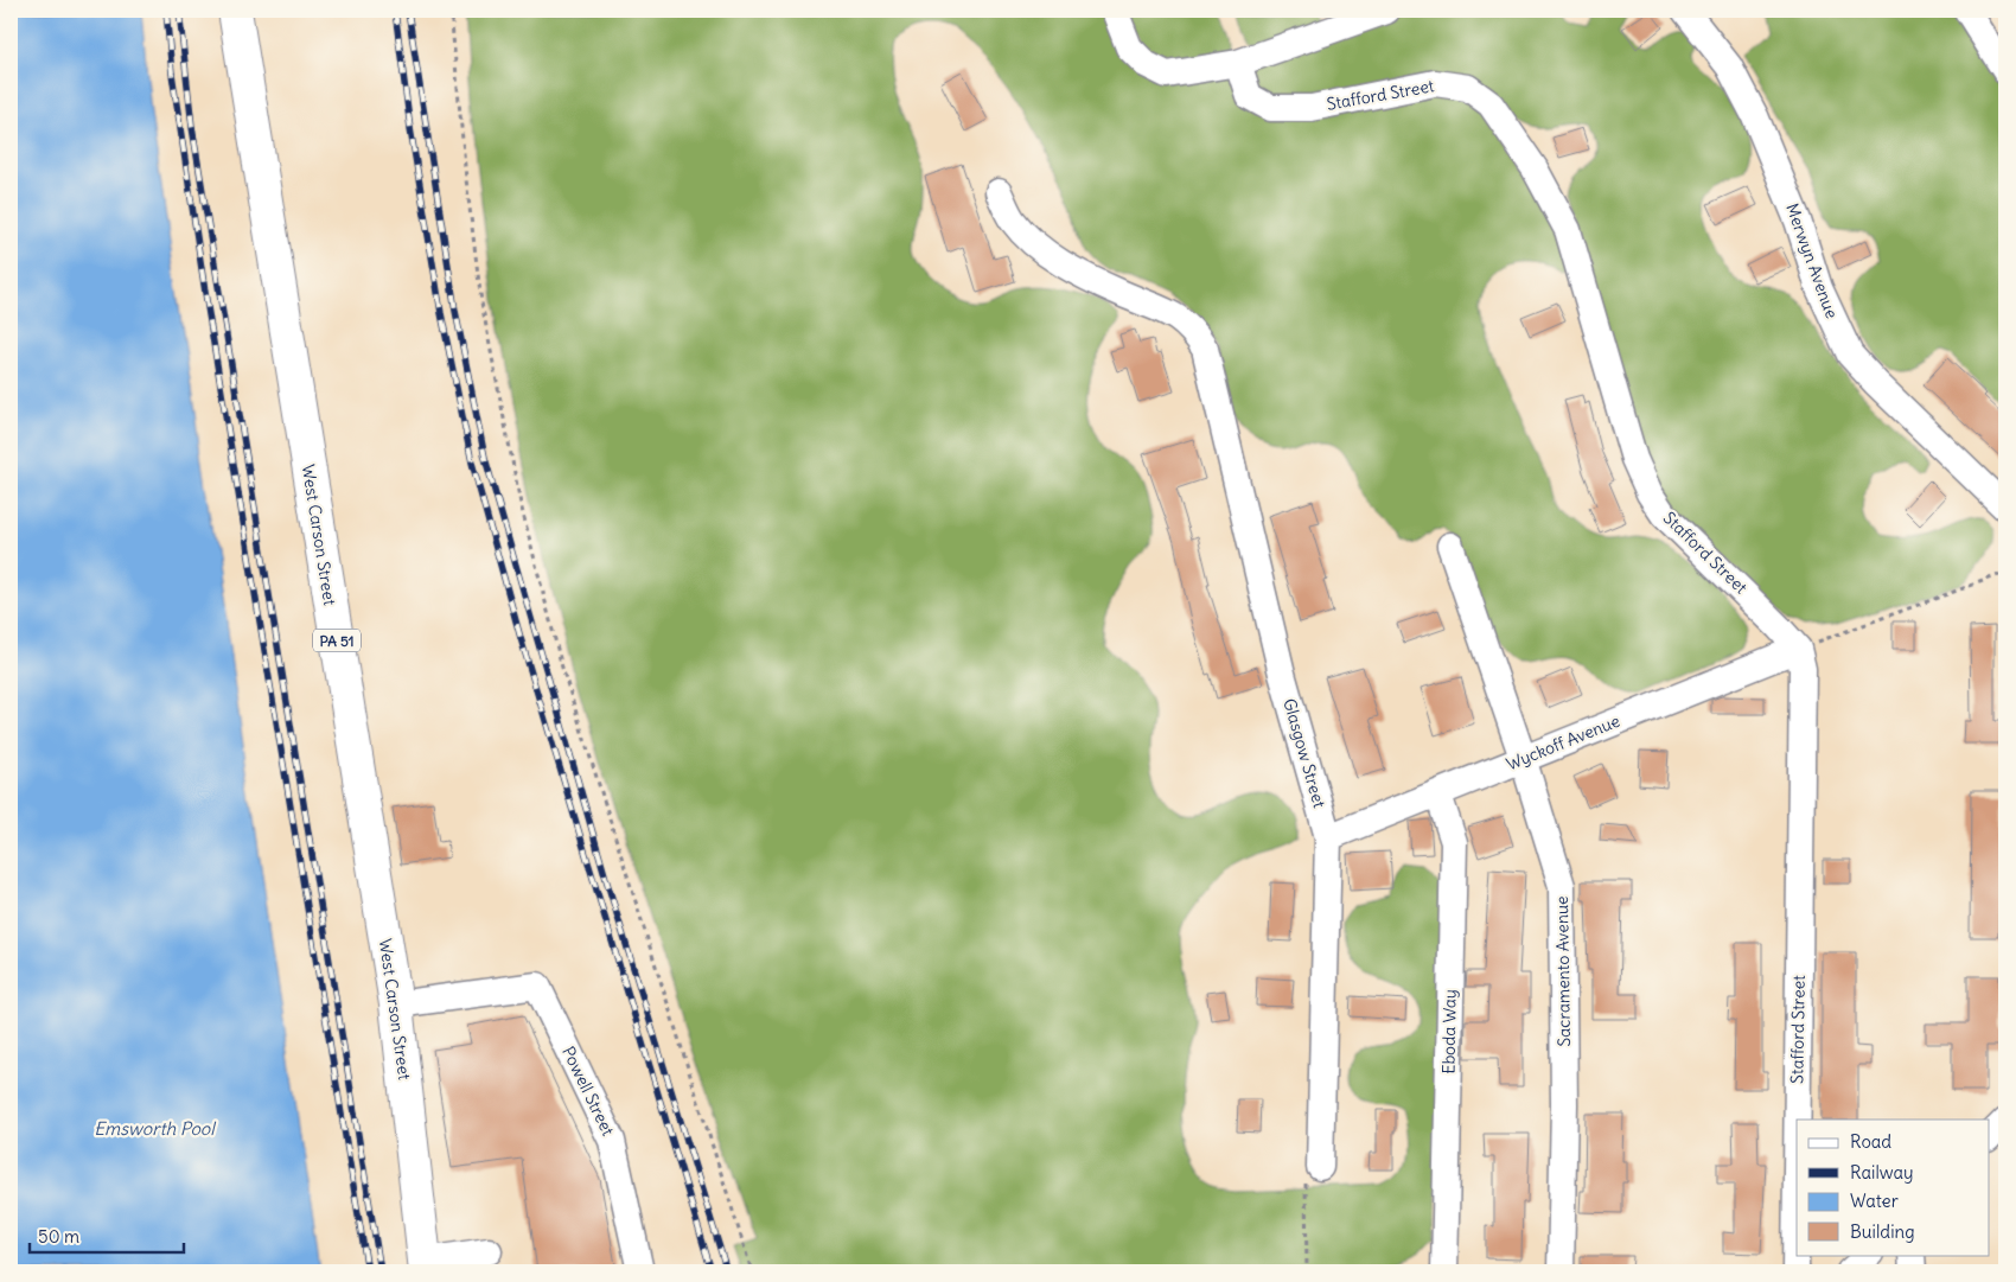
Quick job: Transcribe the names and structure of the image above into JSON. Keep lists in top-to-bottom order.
{
  "streets": {
    "main road": ["West Carson Street", "PA 51"],
    "street": [
      "Stafford Street",
      "Merwyn Avenue",
      "Wyckoff Avenue",
      "Glasgow Street",
      "Sacramento Avenue",
      "Eboda Way",
      "Powell Street"
    ]
  },
  "crossings": [
    ["Stafford Street", "Wyckoff Avenue"],
    ["West Carson Street", "Powell Street"],
    ["Wyckoff Avenue", "Glasgow Street"],
    ["Wyckoff Avenue", "Sacramento Avenue"],
    ["Wyckoff Avenue", "Eboda Way"]
  ],
  "water": ["Emsworth Pool"],
  "legend": [
    "Road",
    "Railway",
    "Water",
    "Building"
  ],
  "scale_bar": "50 m"
}
